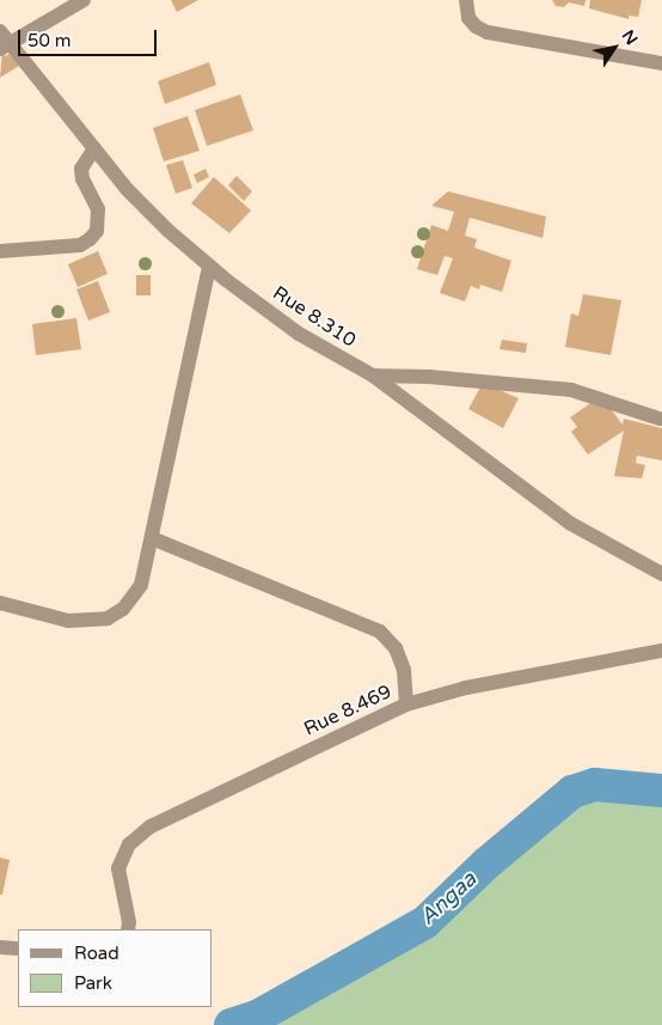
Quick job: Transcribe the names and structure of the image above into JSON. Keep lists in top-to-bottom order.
{
  "streets": {
    "street": ["Rue 8.310", "Rue 8.469"]
  },
  "water": ["Angaa"],
  "legend": ["Road", "Park"],
  "scale_bar": "50 m",
  "north": "top right"
}
